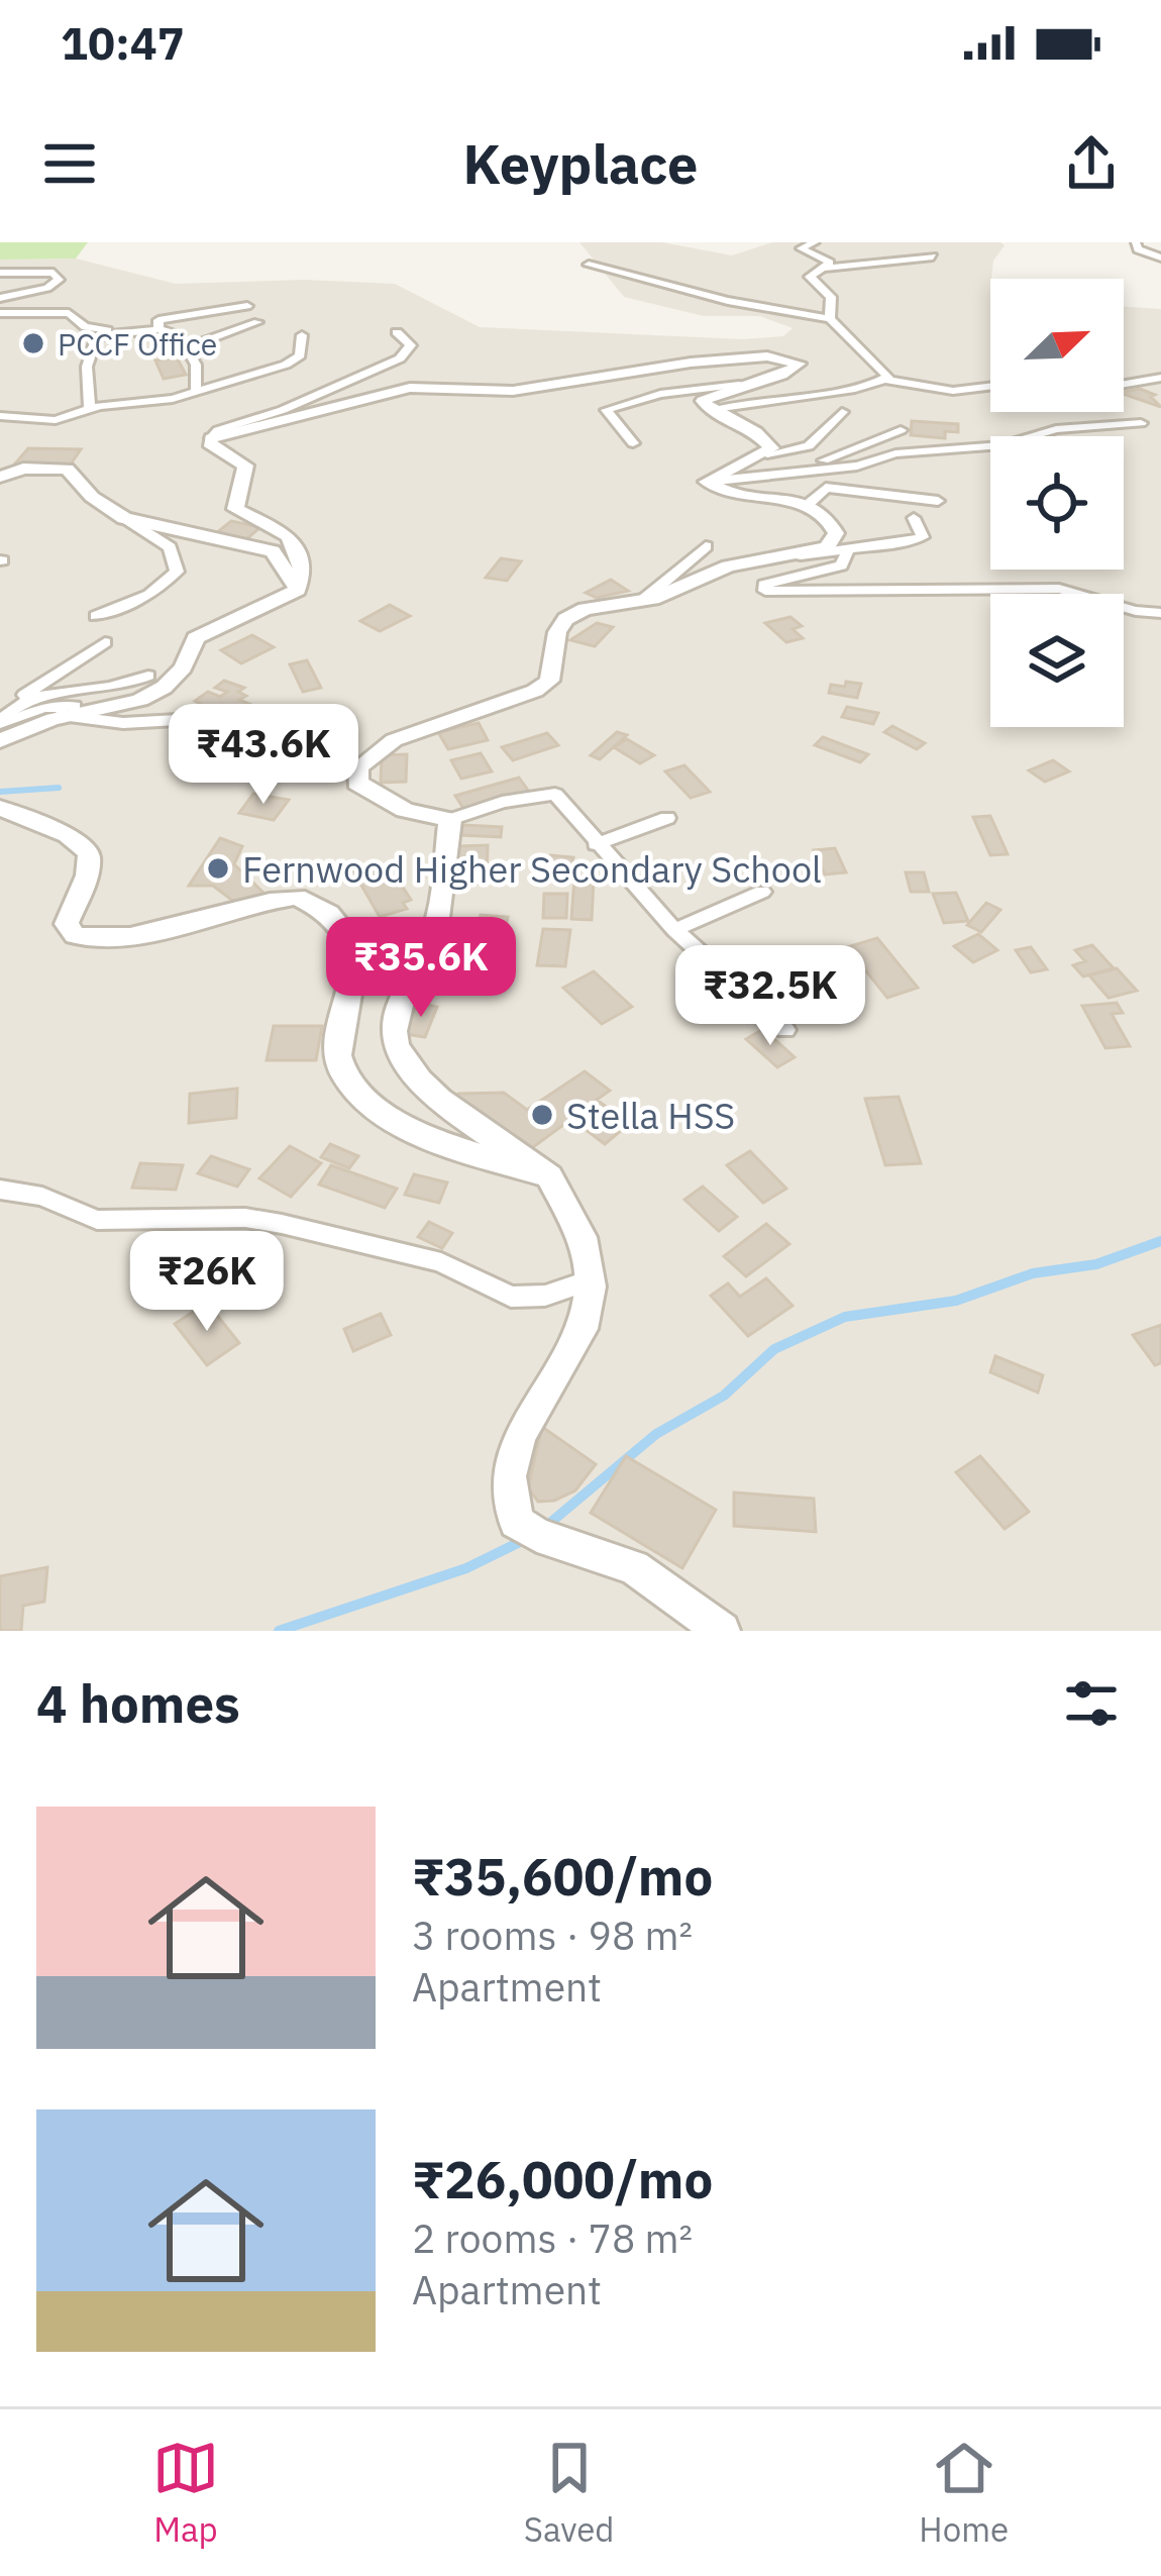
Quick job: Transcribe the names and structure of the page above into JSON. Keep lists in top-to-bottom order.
{
  "places": ["PCCF Office", "Fernwood Higher Secondary School", "Stella HSS"],
  "north": "top right",
  "page": {
    "status": "10:47",
    "header": "Keyplace",
    "price": [
      "₹43.6K",
      "₹35.6K",
      "₹32.5K",
      "₹26K"
    ],
    "heading": "4 homes",
    "list": [
      {
        "name": "₹35,600/mo",
        "note": "3 rooms · 98 m² · Apartment"
      },
      {
        "name": "₹26,000/mo",
        "note": "2 rooms · 78 m² · Apartment"
      }
    ],
    "tabs": ["Map", "Saved", "Home"]
  }
}
